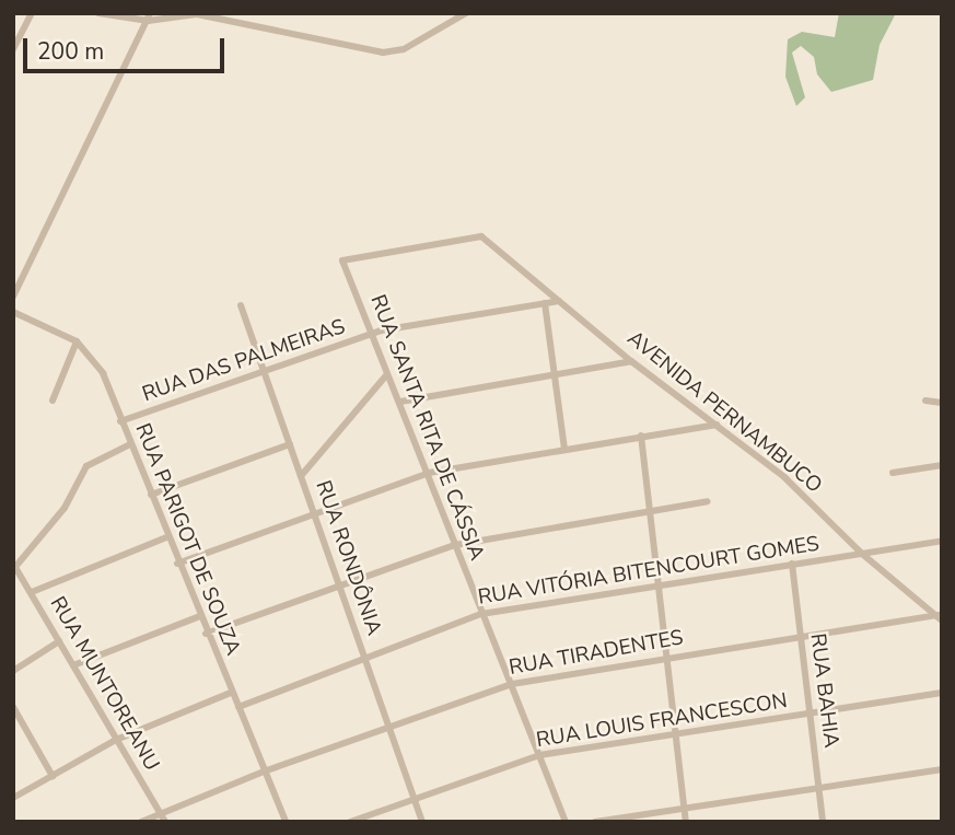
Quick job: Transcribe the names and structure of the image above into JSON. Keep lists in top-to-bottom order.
{
  "streets": {
    "street": [
      "RUA DAS PALMEIRAS",
      "AVENIDA PERNAMBUCO",
      "RUA SANTA RITA DE CÁSSIA",
      "RUA PARIGOT DE SOUZA",
      "RUA RONDÔNIA",
      "RUA VITÓRIA BITENCOURT GOMES",
      "RUA TIRADENTES",
      "RUA MUNTOREANU",
      "RUA BAHIA",
      "RUA LOUIS FRANCESCON"
    ]
  },
  "crossings": [
    ["RUA DAS PALMEIRAS", "AVENIDA PERNAMBUCO"],
    ["RUA DAS PALMEIRAS", "RUA SANTA RITA DE CÁSSIA"],
    ["RUA DAS PALMEIRAS", "RUA PARIGOT DE SOUZA"],
    ["RUA DAS PALMEIRAS", "RUA RONDÔNIA"],
    ["AVENIDA PERNAMBUCO", "RUA SANTA RITA DE CÁSSIA"],
    ["AVENIDA PERNAMBUCO", "RUA VITÓRIA BITENCOURT GOMES"],
    ["AVENIDA PERNAMBUCO", "RUA TIRADENTES"],
    ["RUA SANTA RITA DE CÁSSIA", "RUA VITÓRIA BITENCOURT GOMES"],
    ["RUA SANTA RITA DE CÁSSIA", "RUA TIRADENTES"],
    ["RUA SANTA RITA DE CÁSSIA", "RUA LOUIS FRANCESCON"],
    ["RUA PARIGOT DE SOUZA", "RUA VITÓRIA BITENCOURT GOMES"],
    ["RUA PARIGOT DE SOUZA", "RUA TIRADENTES"],
    ["RUA RONDÔNIA", "RUA VITÓRIA BITENCOURT GOMES"],
    ["RUA RONDÔNIA", "RUA TIRADENTES"],
    ["RUA RONDÔNIA", "RUA LOUIS FRANCESCON"],
    ["RUA VITÓRIA BITENCOURT GOMES", "RUA BAHIA"],
    ["RUA TIRADENTES", "RUA MUNTOREANU"],
    ["RUA TIRADENTES", "RUA BAHIA"],
    ["RUA BAHIA", "RUA LOUIS FRANCESCON"]
  ],
  "scale_bar": "200 m"
}
